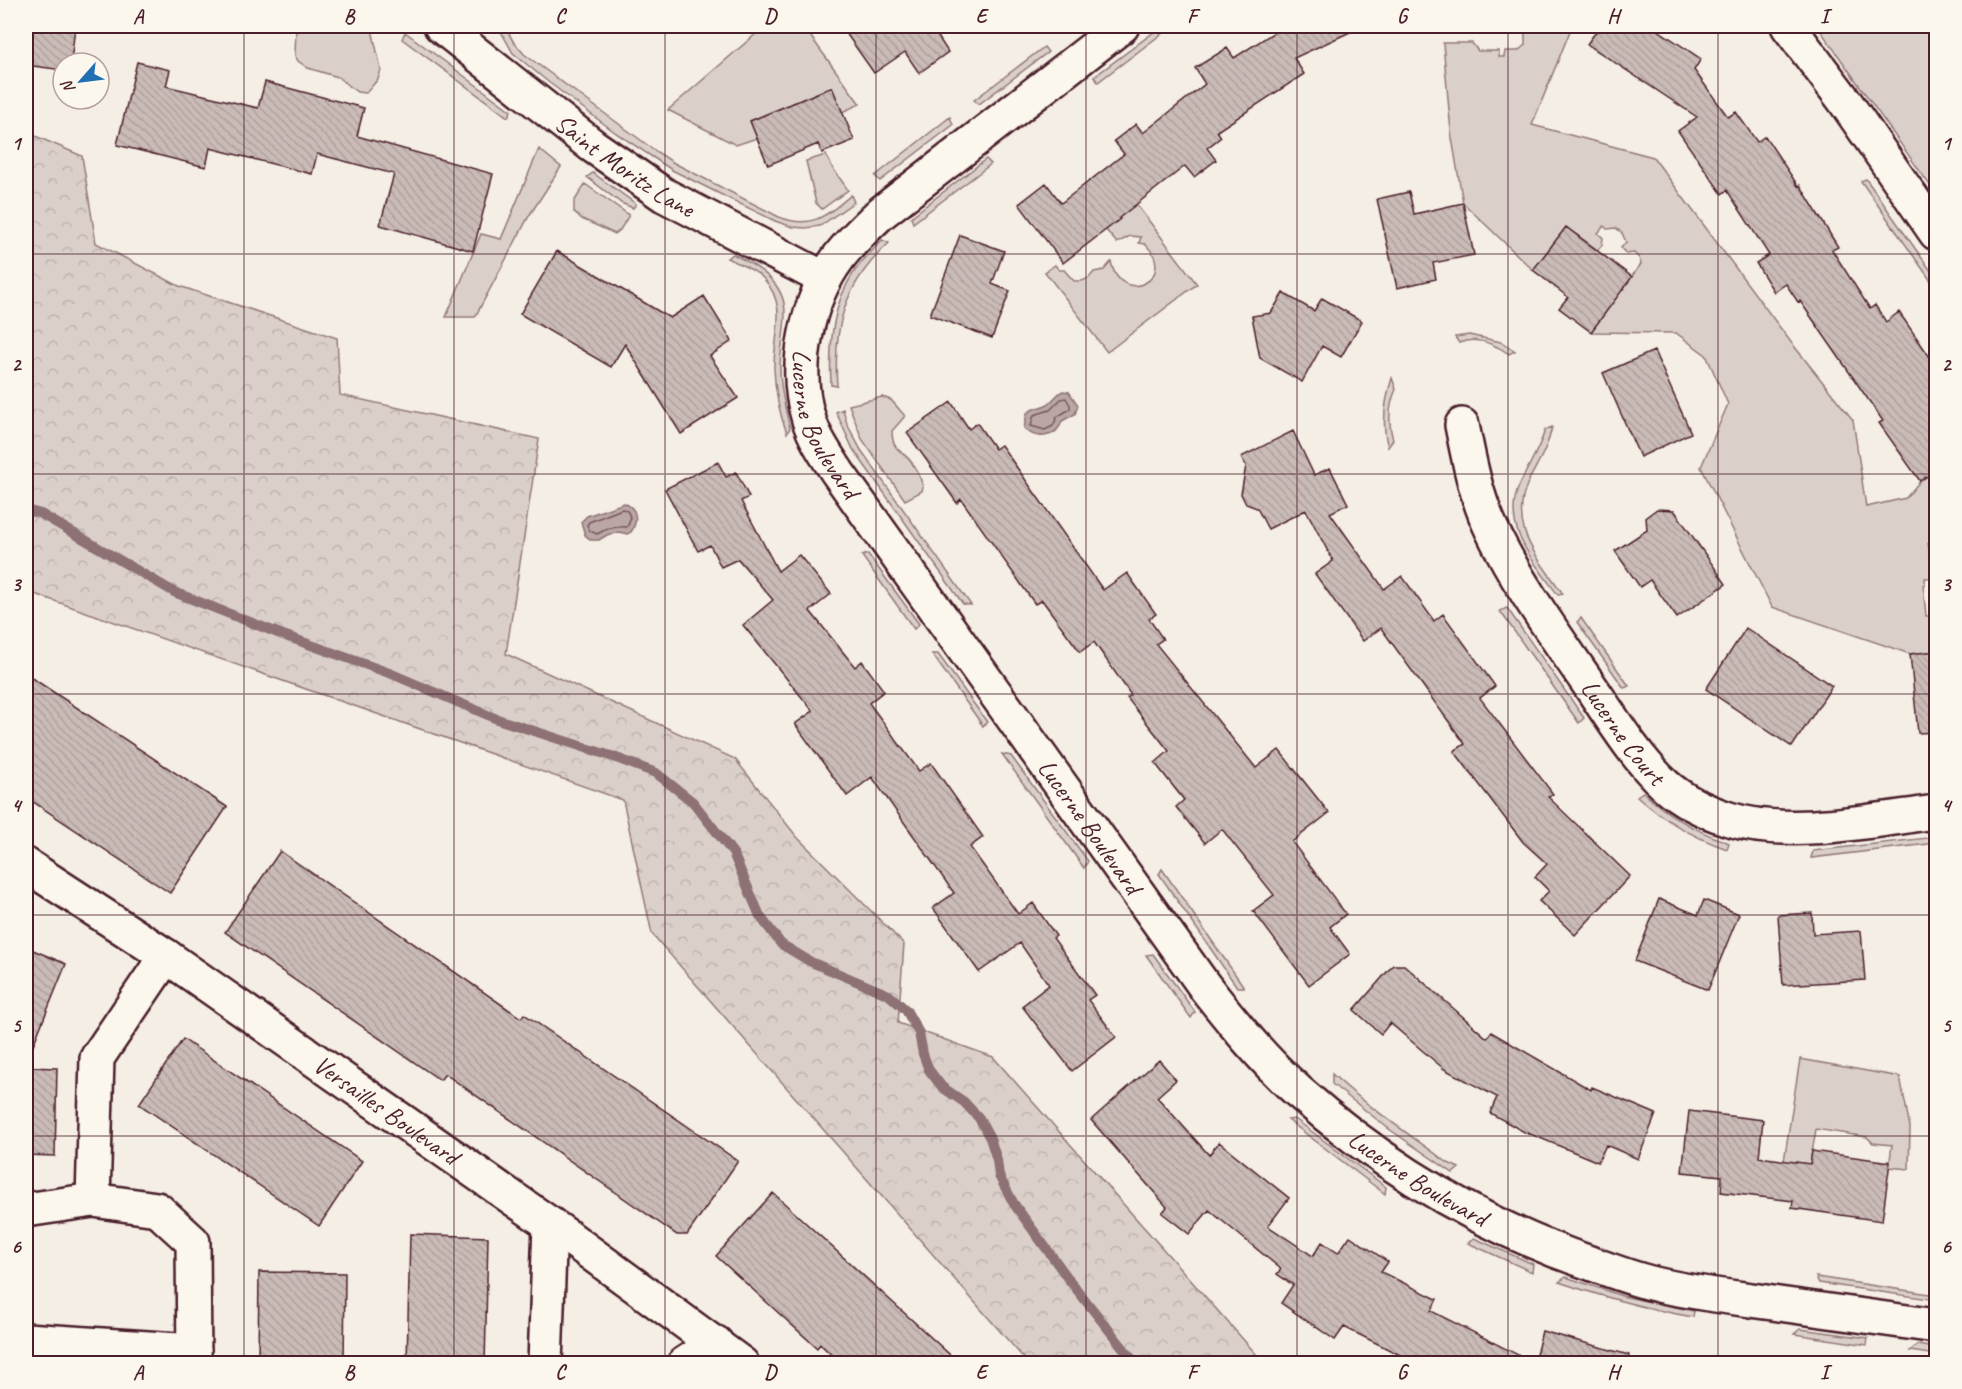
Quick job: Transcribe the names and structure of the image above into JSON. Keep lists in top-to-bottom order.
{
  "streets": {
    "street": [
      "Saint Moritz Lane",
      "Lucerne Boulevard",
      "Lucerne Court",
      "Versailles Boulevard"
    ]
  },
  "crossings": [
    ["Saint Moritz Lane", "Lucerne Boulevard"]
  ],
  "north": "bottom left",
  "grid": {
    "columns": [
      "A",
      "B",
      "C",
      "D",
      "E",
      "F",
      "G",
      "H",
      "I"
    ],
    "rows": [
      "1",
      "2",
      "3",
      "4",
      "5",
      "6"
    ]
  }
}
